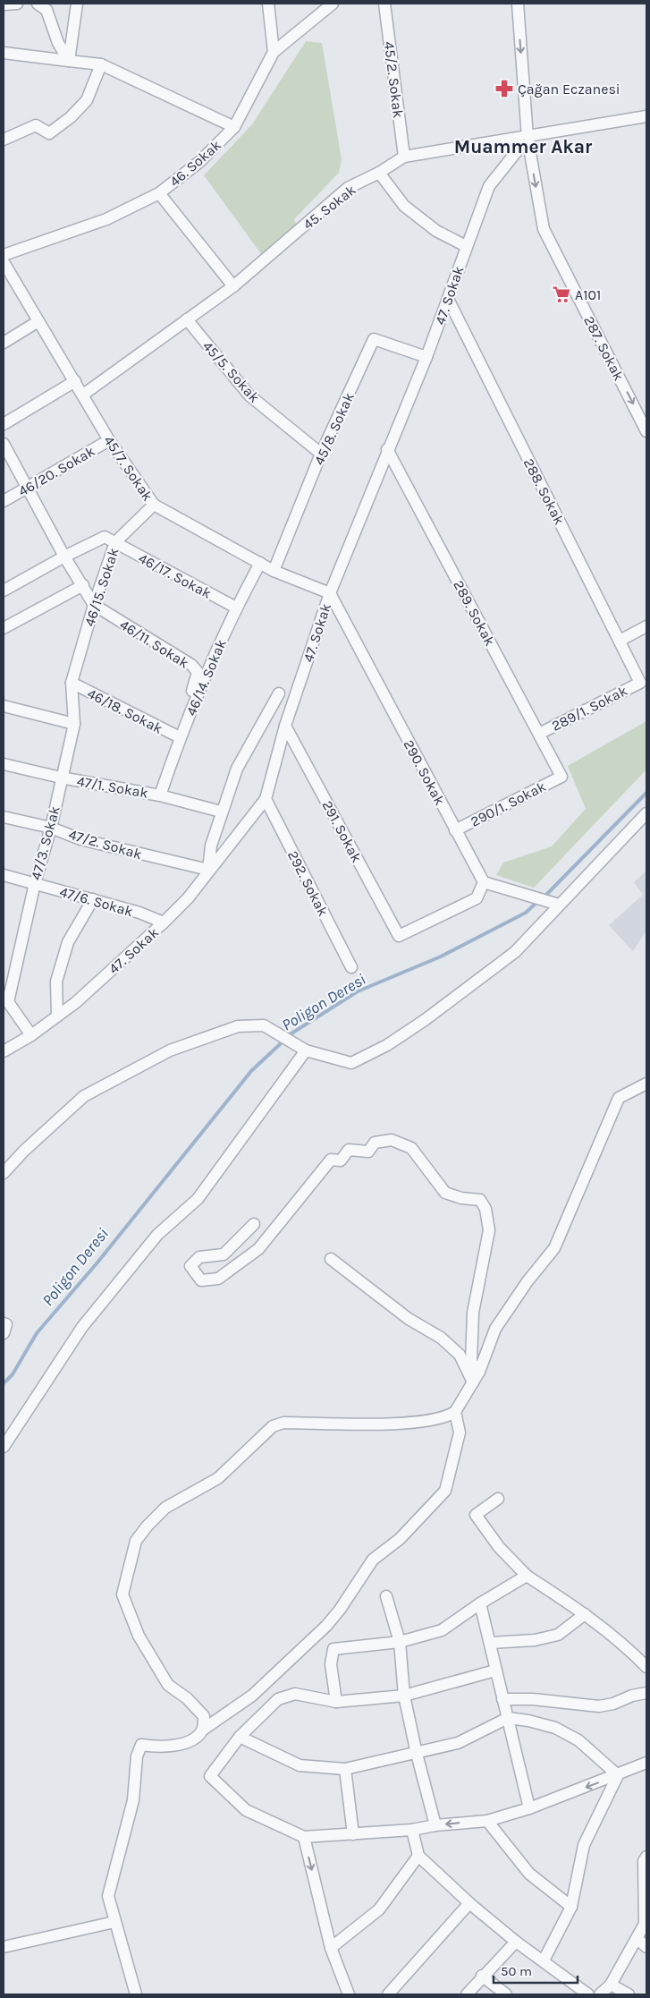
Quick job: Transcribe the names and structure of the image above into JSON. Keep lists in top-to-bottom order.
{
  "streets": {
    "street": [
      "45/2. Sokak",
      "46. Sokak",
      "45. Sokak",
      "47. Sokak",
      "287. Sokak",
      "45/5. Sokak",
      "45/8. Sokak",
      "45/7. Sokak",
      "46/20. Sokak",
      "288. Sokak",
      "46/17. Sokak",
      "46/15. Sokak",
      "289. Sokak",
      "46/11. Sokak",
      "46/14. Sokak",
      "289/1. Sokak",
      "46/18. Sokak",
      "290. Sokak",
      "47/1. Sokak",
      "290/1. Sokak",
      "291. Sokak",
      "47/3. Sokak",
      "47/2. Sokak",
      "292. Sokak",
      "47/6. Sokak"
    ]
  },
  "crossings": [
    ["45/2. Sokak", "45. Sokak"],
    ["45. Sokak", "47. Sokak"],
    ["45. Sokak", "287. Sokak"],
    ["45. Sokak", "45/5. Sokak"],
    ["45. Sokak", "45/7. Sokak"],
    ["47. Sokak", "287. Sokak"],
    ["47. Sokak", "45/8. Sokak"],
    ["47. Sokak", "45/7. Sokak"],
    ["47. Sokak", "288. Sokak"],
    ["47. Sokak", "289. Sokak"],
    ["47. Sokak", "290. Sokak"],
    ["47. Sokak", "291. Sokak"],
    ["47. Sokak", "47/2. Sokak"],
    ["47. Sokak", "292. Sokak"],
    ["47. Sokak", "47/6. Sokak"],
    ["45/5. Sokak", "45/8. Sokak"],
    ["45/8. Sokak", "45/7. Sokak"],
    ["45/7. Sokak", "46/20. Sokak"],
    ["45/7. Sokak", "46/15. Sokak"],
    ["45/7. Sokak", "46/14. Sokak"],
    ["45/7. Sokak", "290. Sokak"],
    ["288. Sokak", "289/1. Sokak"],
    ["46/17. Sokak", "46/15. Sokak"],
    ["46/17. Sokak", "46/14. Sokak"],
    ["46/15. Sokak", "46/11. Sokak"],
    ["46/15. Sokak", "46/18. Sokak"],
    ["46/15. Sokak", "47/3. Sokak"],
    ["289. Sokak", "289/1. Sokak"],
    ["289. Sokak", "290/1. Sokak"],
    ["46/14. Sokak", "46/18. Sokak"],
    ["46/14. Sokak", "47/1. Sokak"],
    ["46/18. Sokak", "47/3. Sokak"],
    ["290. Sokak", "290/1. Sokak"],
    ["290. Sokak", "291. Sokak"],
    ["47/1. Sokak", "47/3. Sokak"],
    ["47/3. Sokak", "47/2. Sokak"],
    ["47/3. Sokak", "47/6. Sokak"]
  ],
  "one_way": ["287. Sokak"],
  "districts": ["Muammer Akar"],
  "water": ["Poligon Deresi"],
  "places": {
    "pharmacy": ["Çağan Eczanesi"],
    "supermarket": ["A101"]
  },
  "scale_bar": "50 m"
}
